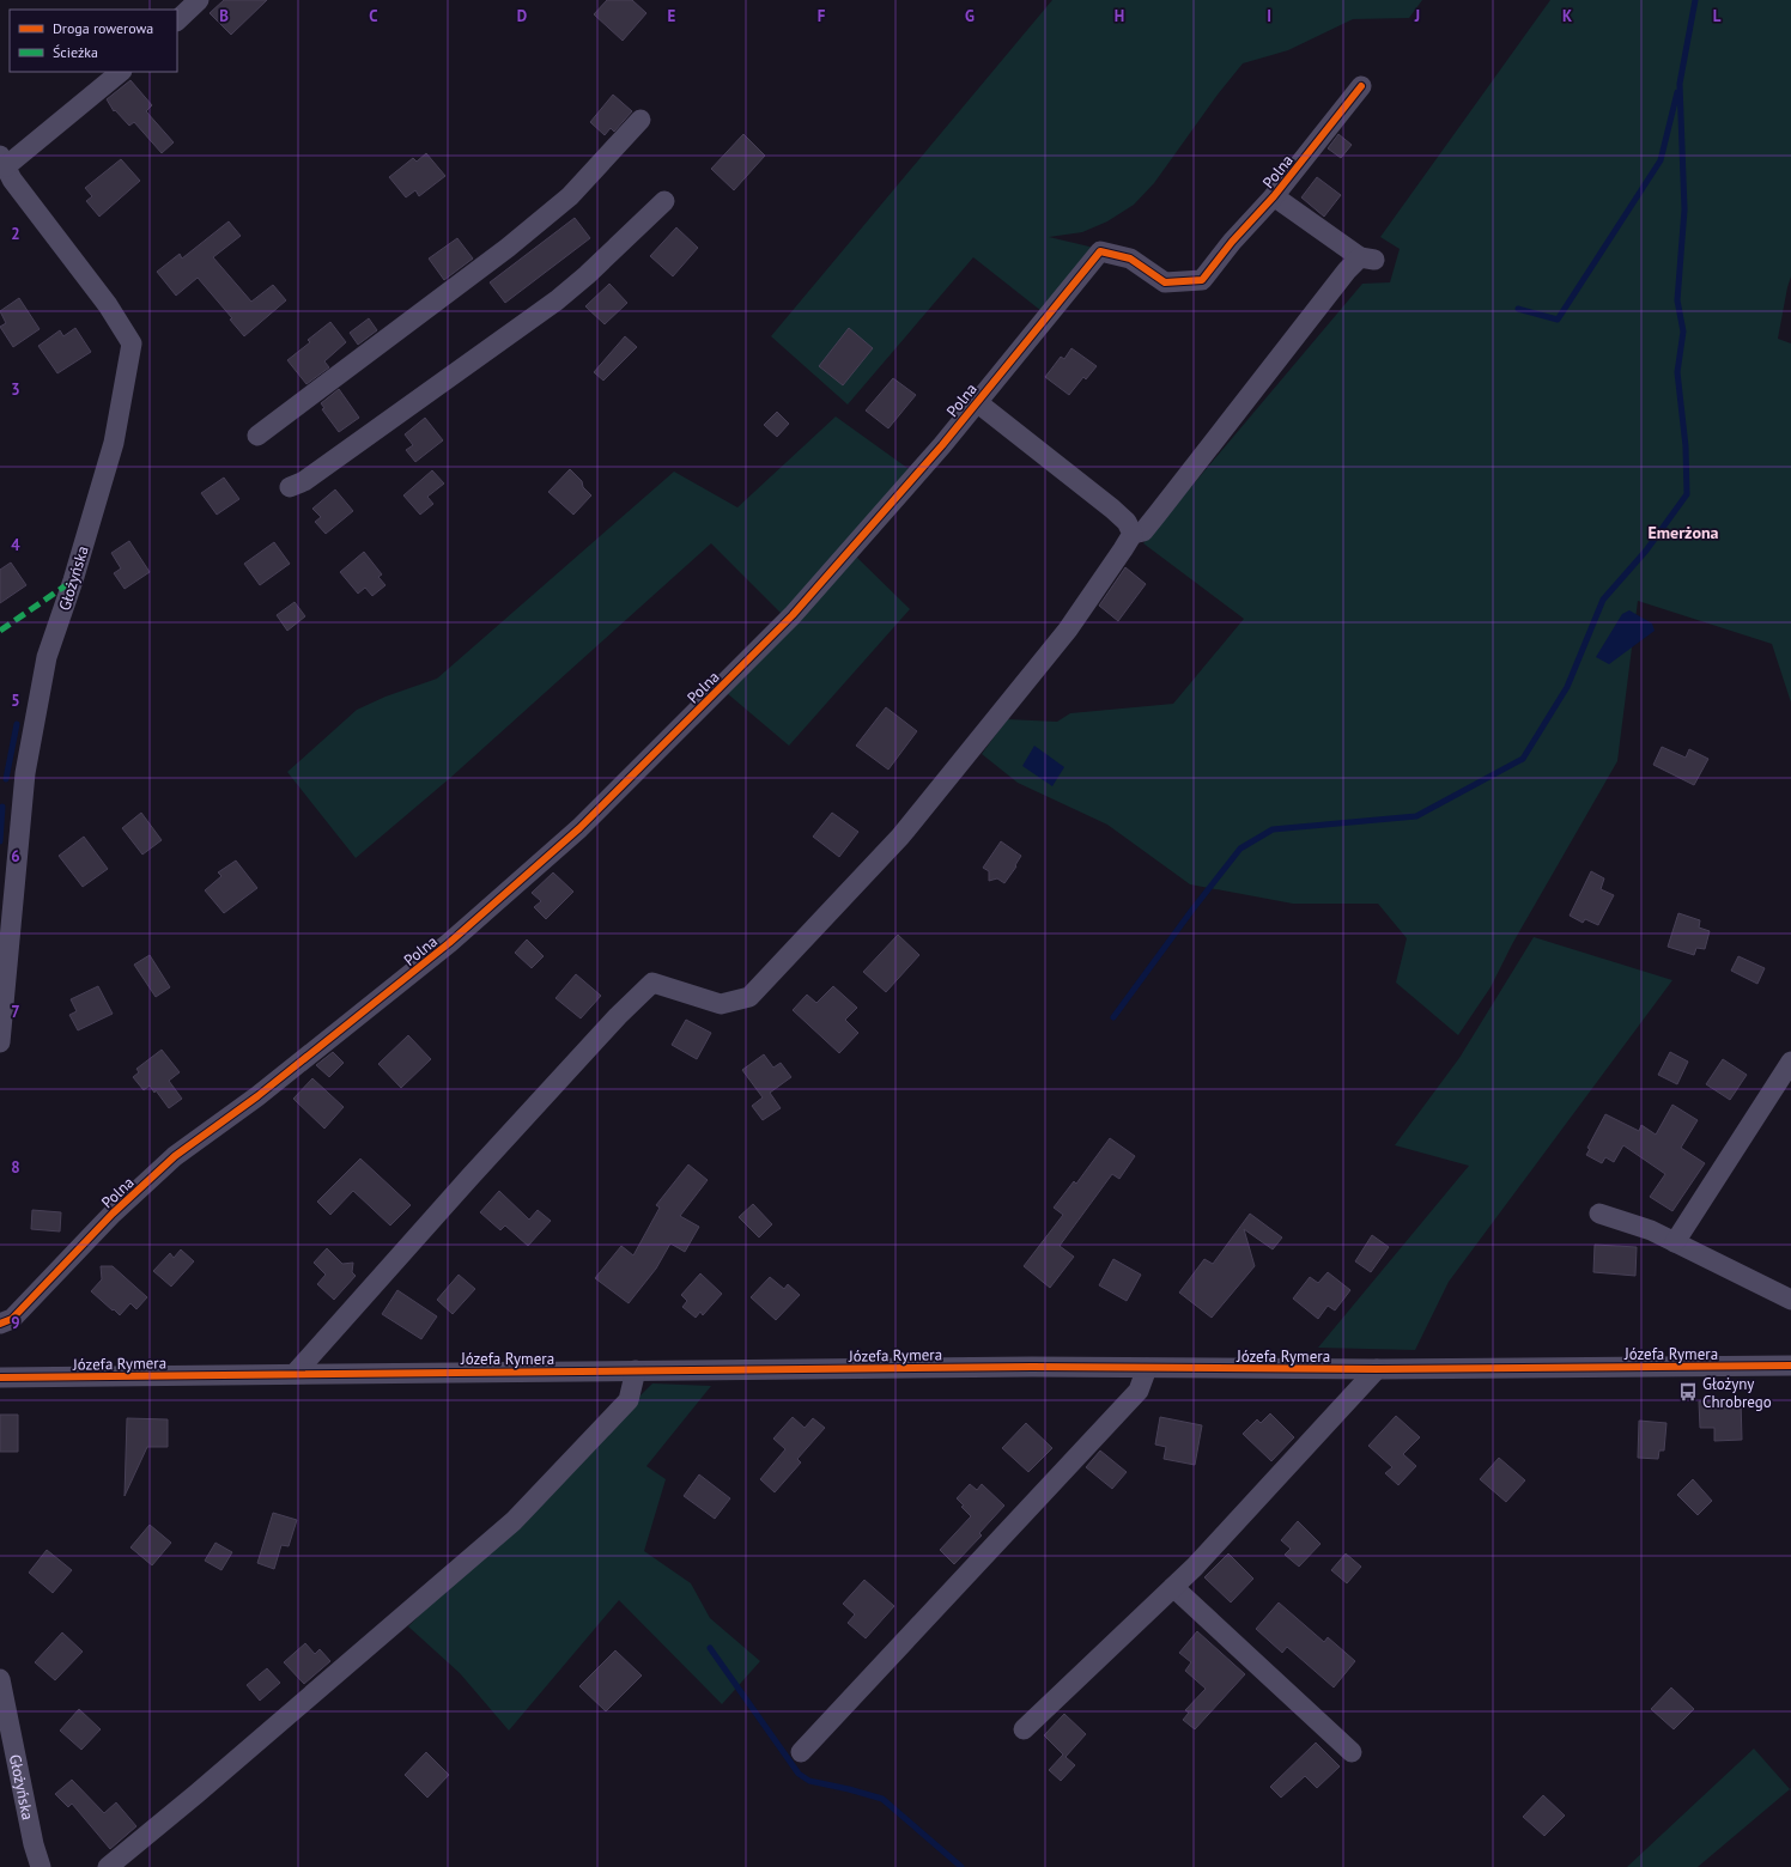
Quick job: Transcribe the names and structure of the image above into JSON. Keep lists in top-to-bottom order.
{
  "streets": {
    "street": ["Polna", "Głożyńska", "Józefa Rymera"]
  },
  "districts": ["Emerżona"],
  "places": {
    "bus stop": ["Głożyny Chrobrego"]
  },
  "legend": ["Droga rowerowa", "Ścieżka"],
  "grid": {
    "columns": [
      "B",
      "C",
      "D",
      "E",
      "F",
      "G",
      "H",
      "I",
      "J",
      "K",
      "L"
    ],
    "rows": [
      "2",
      "3",
      "4",
      "5",
      "6",
      "7",
      "8",
      "9"
    ]
  }
}
